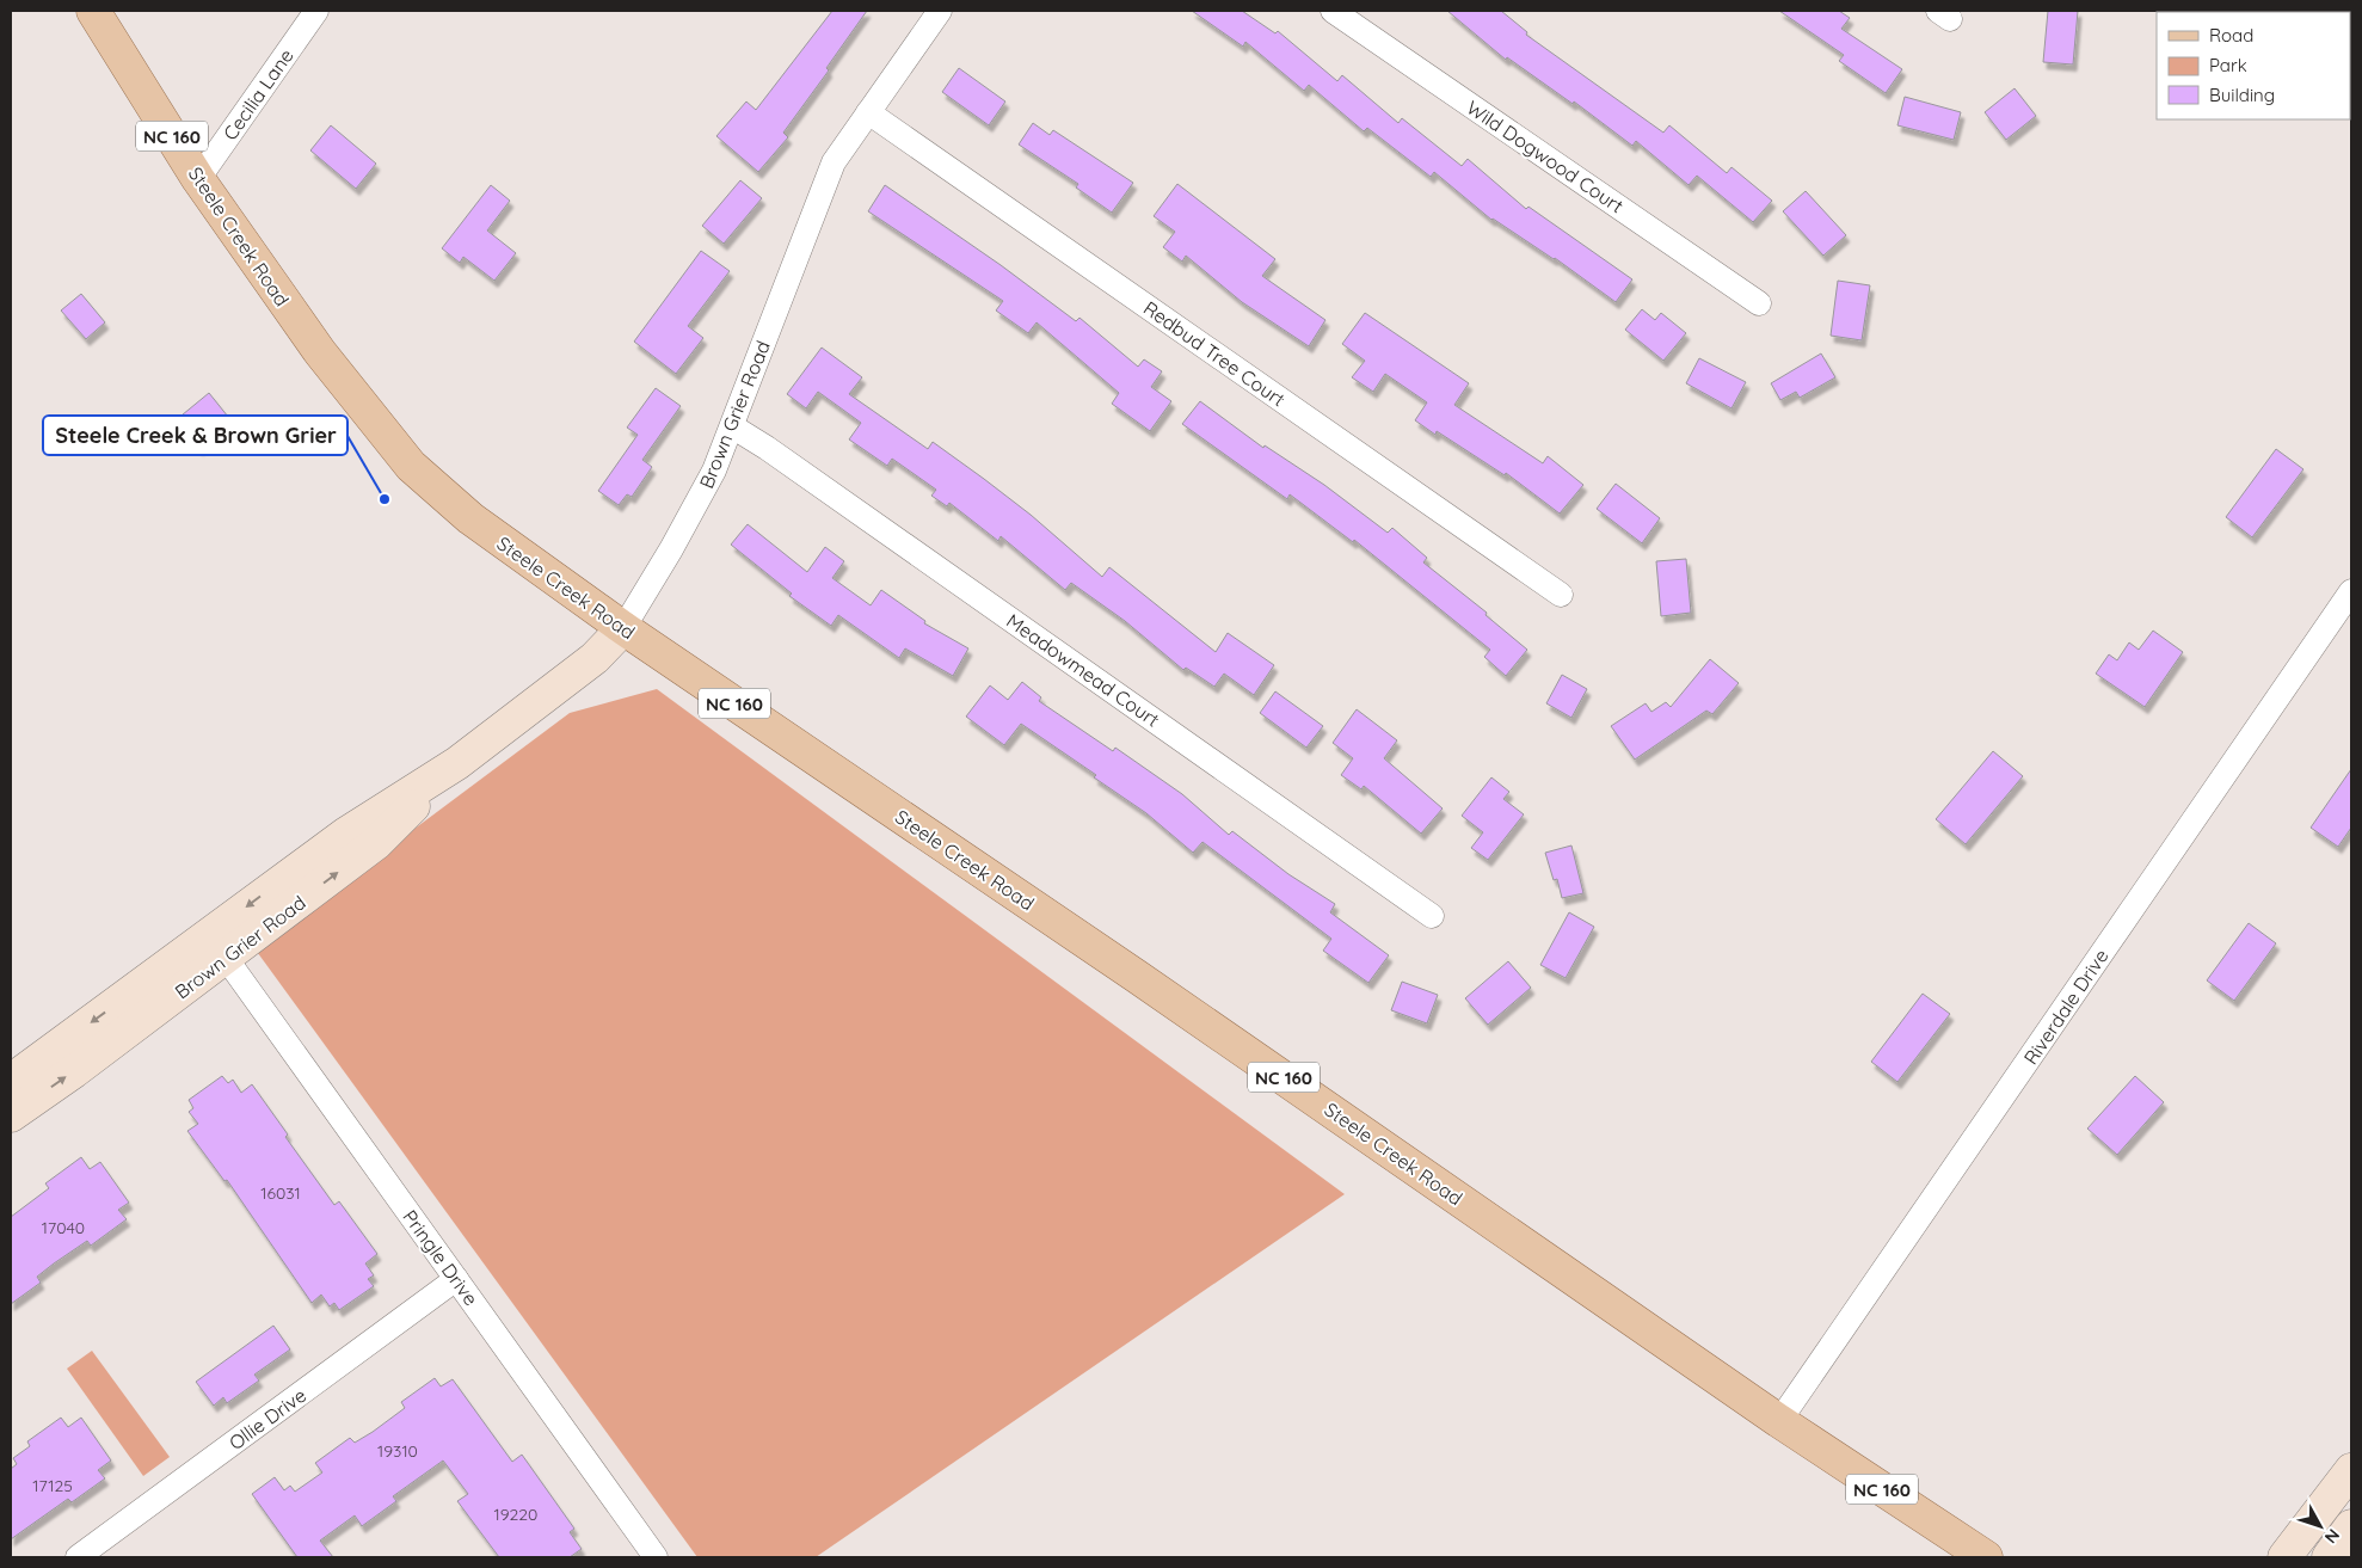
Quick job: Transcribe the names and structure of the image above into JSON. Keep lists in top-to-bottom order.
{
  "streets": {
    "main road": ["NC 160", "Steele Creek Road", "Brown Grier Road"],
    "street": [
      "Cecilia Lane",
      "Wild Dogwood Court",
      "Redbud Tree Court",
      "Meadowmead Court",
      "Riverdale Drive",
      "Pringle Drive",
      "Ollie Drive"
    ]
  },
  "crossings": [
    ["Cecilia Lane", "Steele Creek Road"],
    ["Steele Creek Road", "Brown Grier Road"],
    ["Steele Creek Road", "Riverdale Drive"],
    ["Redbud Tree Court", "Brown Grier Road"],
    ["Brown Grier Road", "Meadowmead Court"],
    ["Brown Grier Road", "Pringle Drive"],
    ["Pringle Drive", "Ollie Drive"]
  ],
  "places": ["Steele Creek & Brown Grier"],
  "house_numbers": [
    "16031",
    "17040",
    "19310",
    "17125",
    "19220"
  ],
  "legend": ["Road", "Park", "Building"],
  "north": "bottom right"
}
